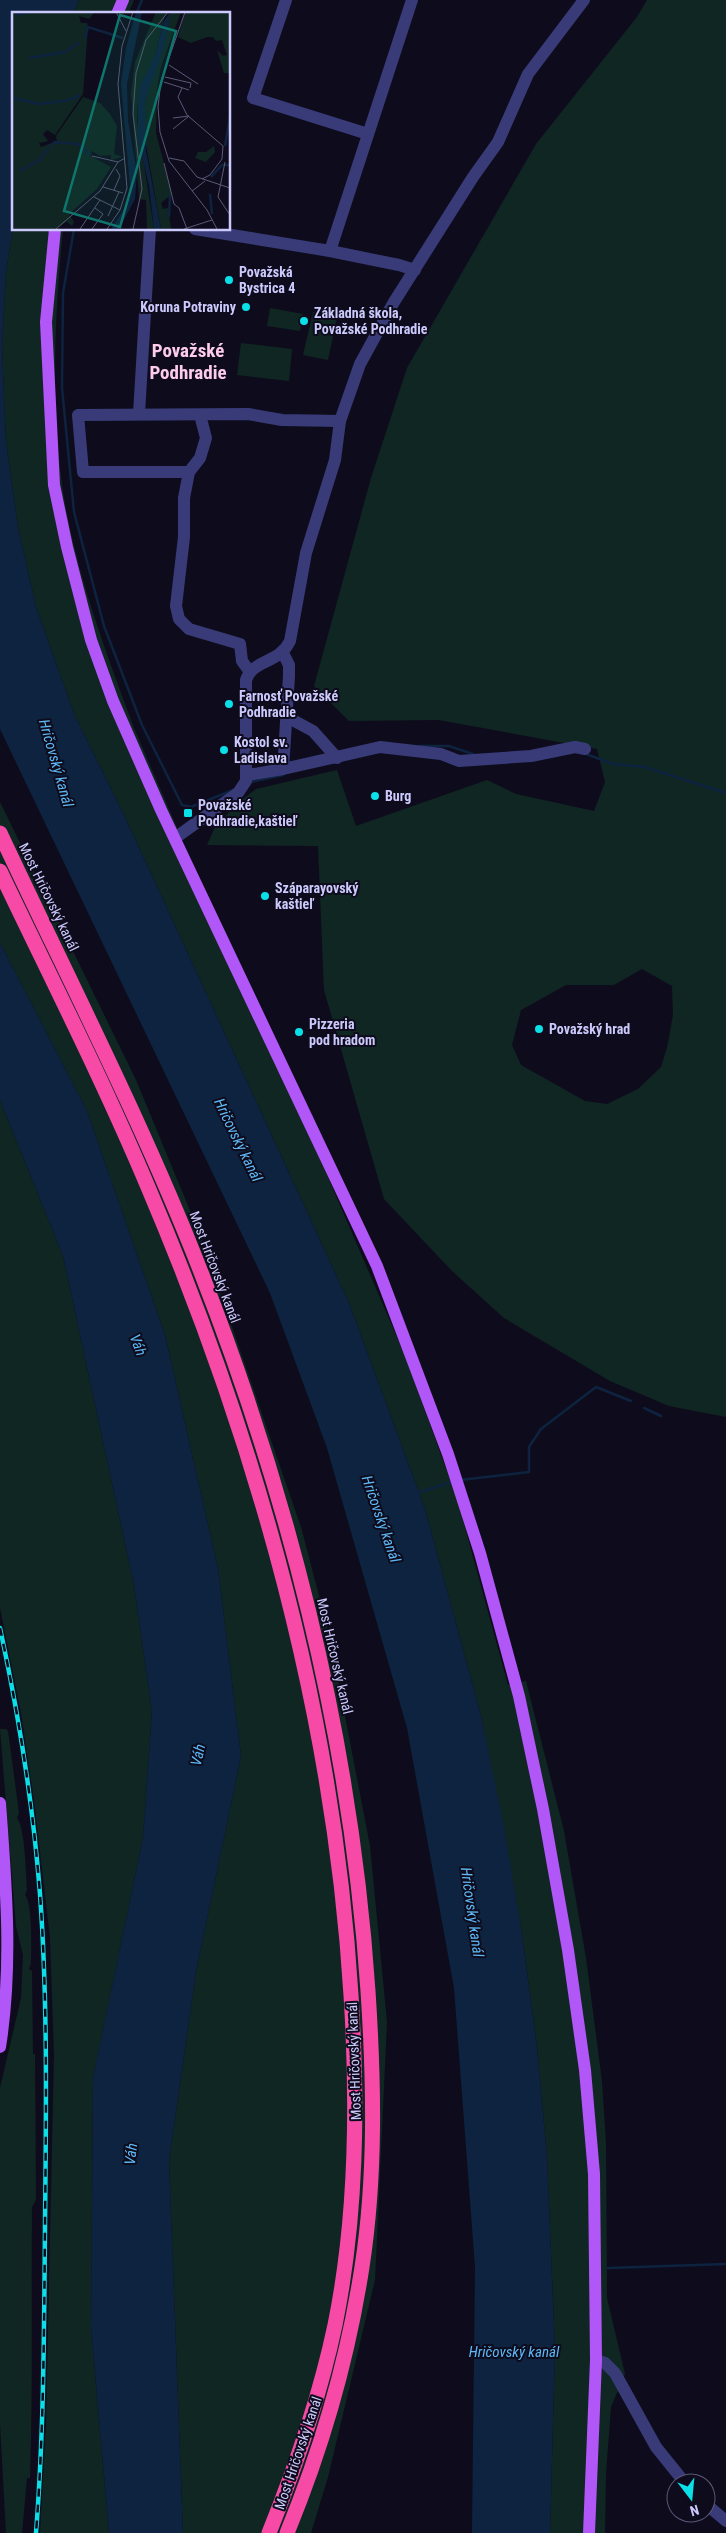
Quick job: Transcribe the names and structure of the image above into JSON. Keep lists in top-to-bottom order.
{
  "streets": {
    "highway": ["Most Hričovský kanál"]
  },
  "districts": ["Považské Podhradie"],
  "water": ["Hričovský kanál", "Váh"],
  "places": {
    "other": [
      "Považská Bystrica 4",
      "Koruna Potraviny",
      "Základná škola, Považské Podhradie",
      "Farnosť Považské Podhradie",
      "Kostol sv. Ladislava",
      "Burg",
      "Száparayovský kaštieľ",
      "Považský hrad",
      "Pizzeria pod hradom"
    ],
    "transit": ["Považské Podhradie,kaštieľ"]
  },
  "north": "bottom"
}
